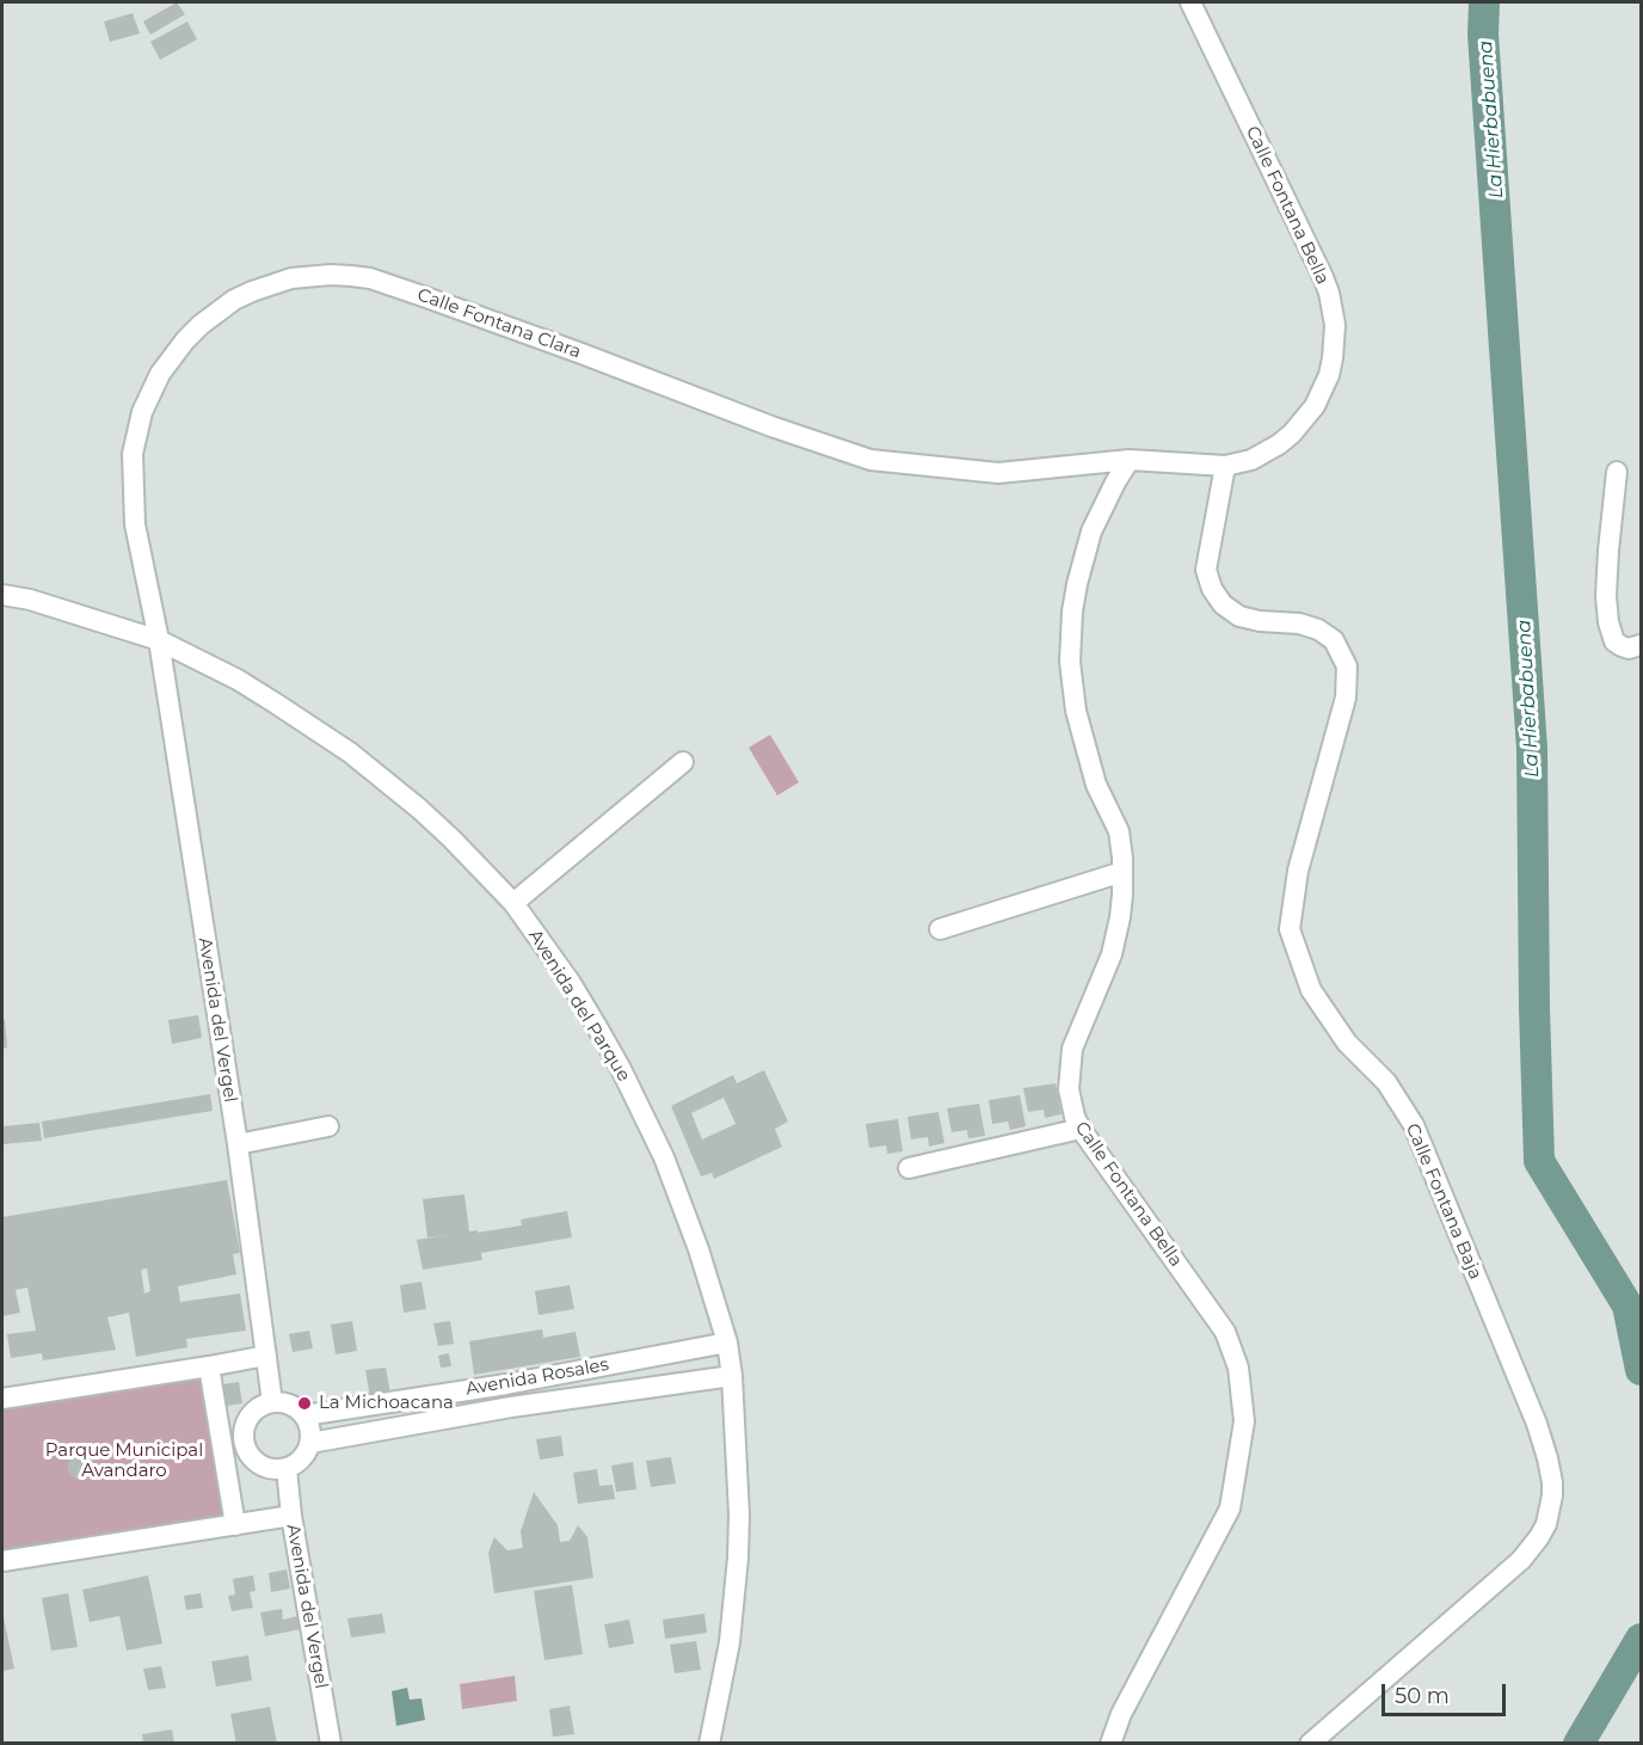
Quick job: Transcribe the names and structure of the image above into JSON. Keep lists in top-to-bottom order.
{
  "streets": {
    "street": [
      "Calle Fontana Bella",
      "Calle Fontana Clara",
      "Avenida del Parque",
      "Avenida del Vergel",
      "Calle Fontana Baja",
      "Avenida Rosales"
    ]
  },
  "crossings": [
    ["Calle Fontana Bella", "Calle Fontana Clara"],
    ["Calle Fontana Bella", "Calle Fontana Baja"],
    ["Calle Fontana Clara", "Avenida del Parque"],
    ["Calle Fontana Clara", "Avenida del Vergel"],
    ["Avenida del Parque", "Avenida del Vergel"],
    ["Avenida del Parque", "Avenida Rosales"],
    ["Avenida del Vergel", "Avenida Rosales"]
  ],
  "water": ["La Hierbabuena"],
  "parks": ["Parque Municipal Avandaro"],
  "places": ["La Michoacana"],
  "scale_bar": "50 m"
}
